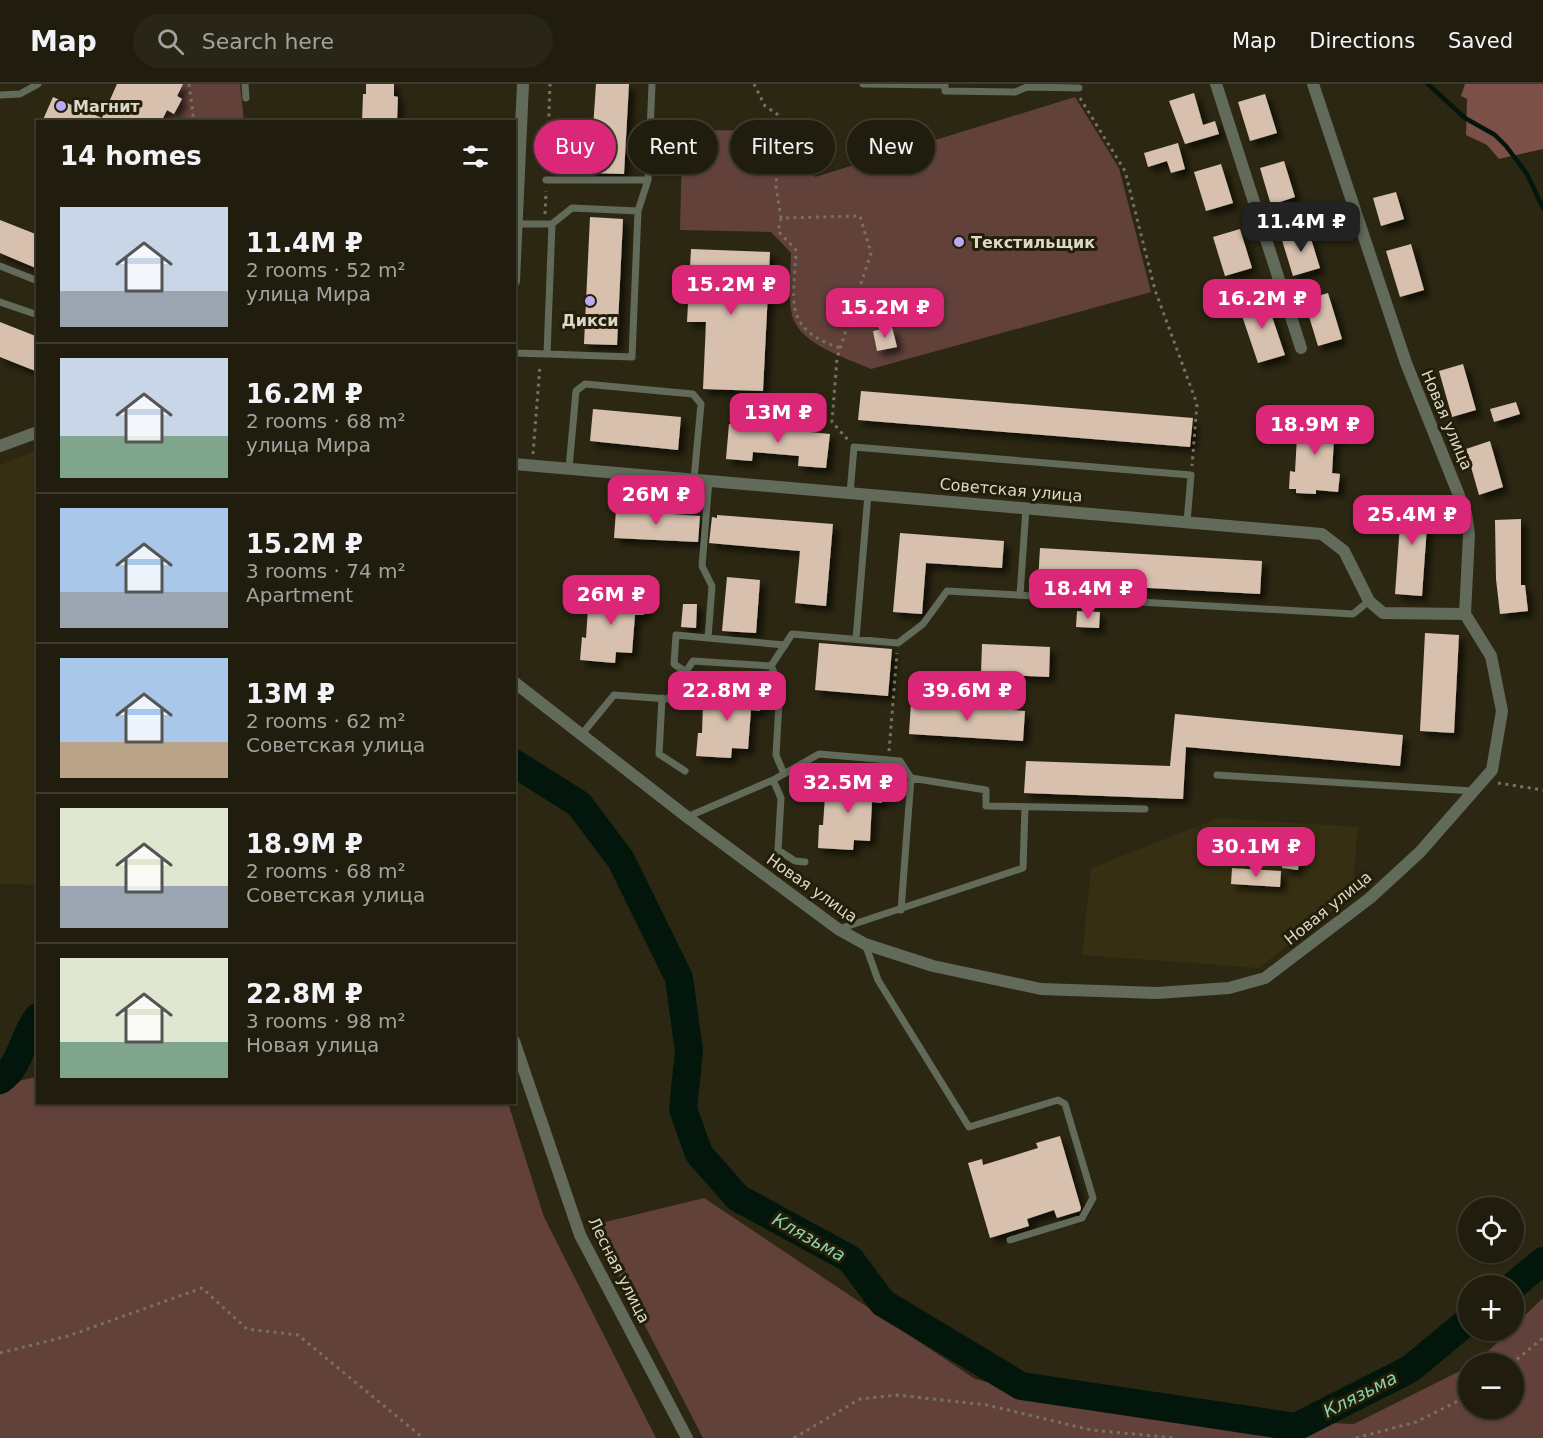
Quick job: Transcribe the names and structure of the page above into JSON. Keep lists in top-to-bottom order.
{
  "streets": {
    "street": ["Новая улица", "Советская улица", "Лесная улица"]
  },
  "water": ["Клязьма"],
  "places": ["Магнит", "Текстильщик", "Дикси"],
  "page": {
    "header": "Map",
    "search": "Search here",
    "nav": ["Map", "Directions", "Saved"],
    "chip": [
      "Buy",
      "Rent",
      "Filters",
      "New"
    ],
    "heading": "14 homes",
    "list": [
      {
        "name": "11.4M ₽",
        "note": "2 rooms · 52 m² · улица Мира"
      },
      {
        "name": "16.2M ₽",
        "note": "2 rooms · 68 m² · улица Мира"
      },
      {
        "name": "15.2M ₽",
        "note": "3 rooms · 74 m² · Apartment"
      },
      {
        "name": "13M ₽",
        "note": "2 rooms · 62 m² · Советская улица"
      },
      {
        "name": "18.9M ₽",
        "note": "2 rooms · 68 m² · Советская улица"
      },
      {
        "name": "22.8M ₽",
        "note": "3 rooms · 98 m² · Новая улица"
      }
    ],
    "price": [
      "11.4M ₽",
      "15.2M ₽",
      "16.2M ₽",
      "15.2M ₽",
      "13M ₽",
      "18.9M ₽",
      "26M ₽",
      "25.4M ₽",
      "18.4M ₽",
      "26M ₽",
      "22.8M ₽",
      "39.6M ₽",
      "32.5M ₽",
      "30.1M ₽"
    ],
    "map_buttons": ["+", "−"]
  }
}
